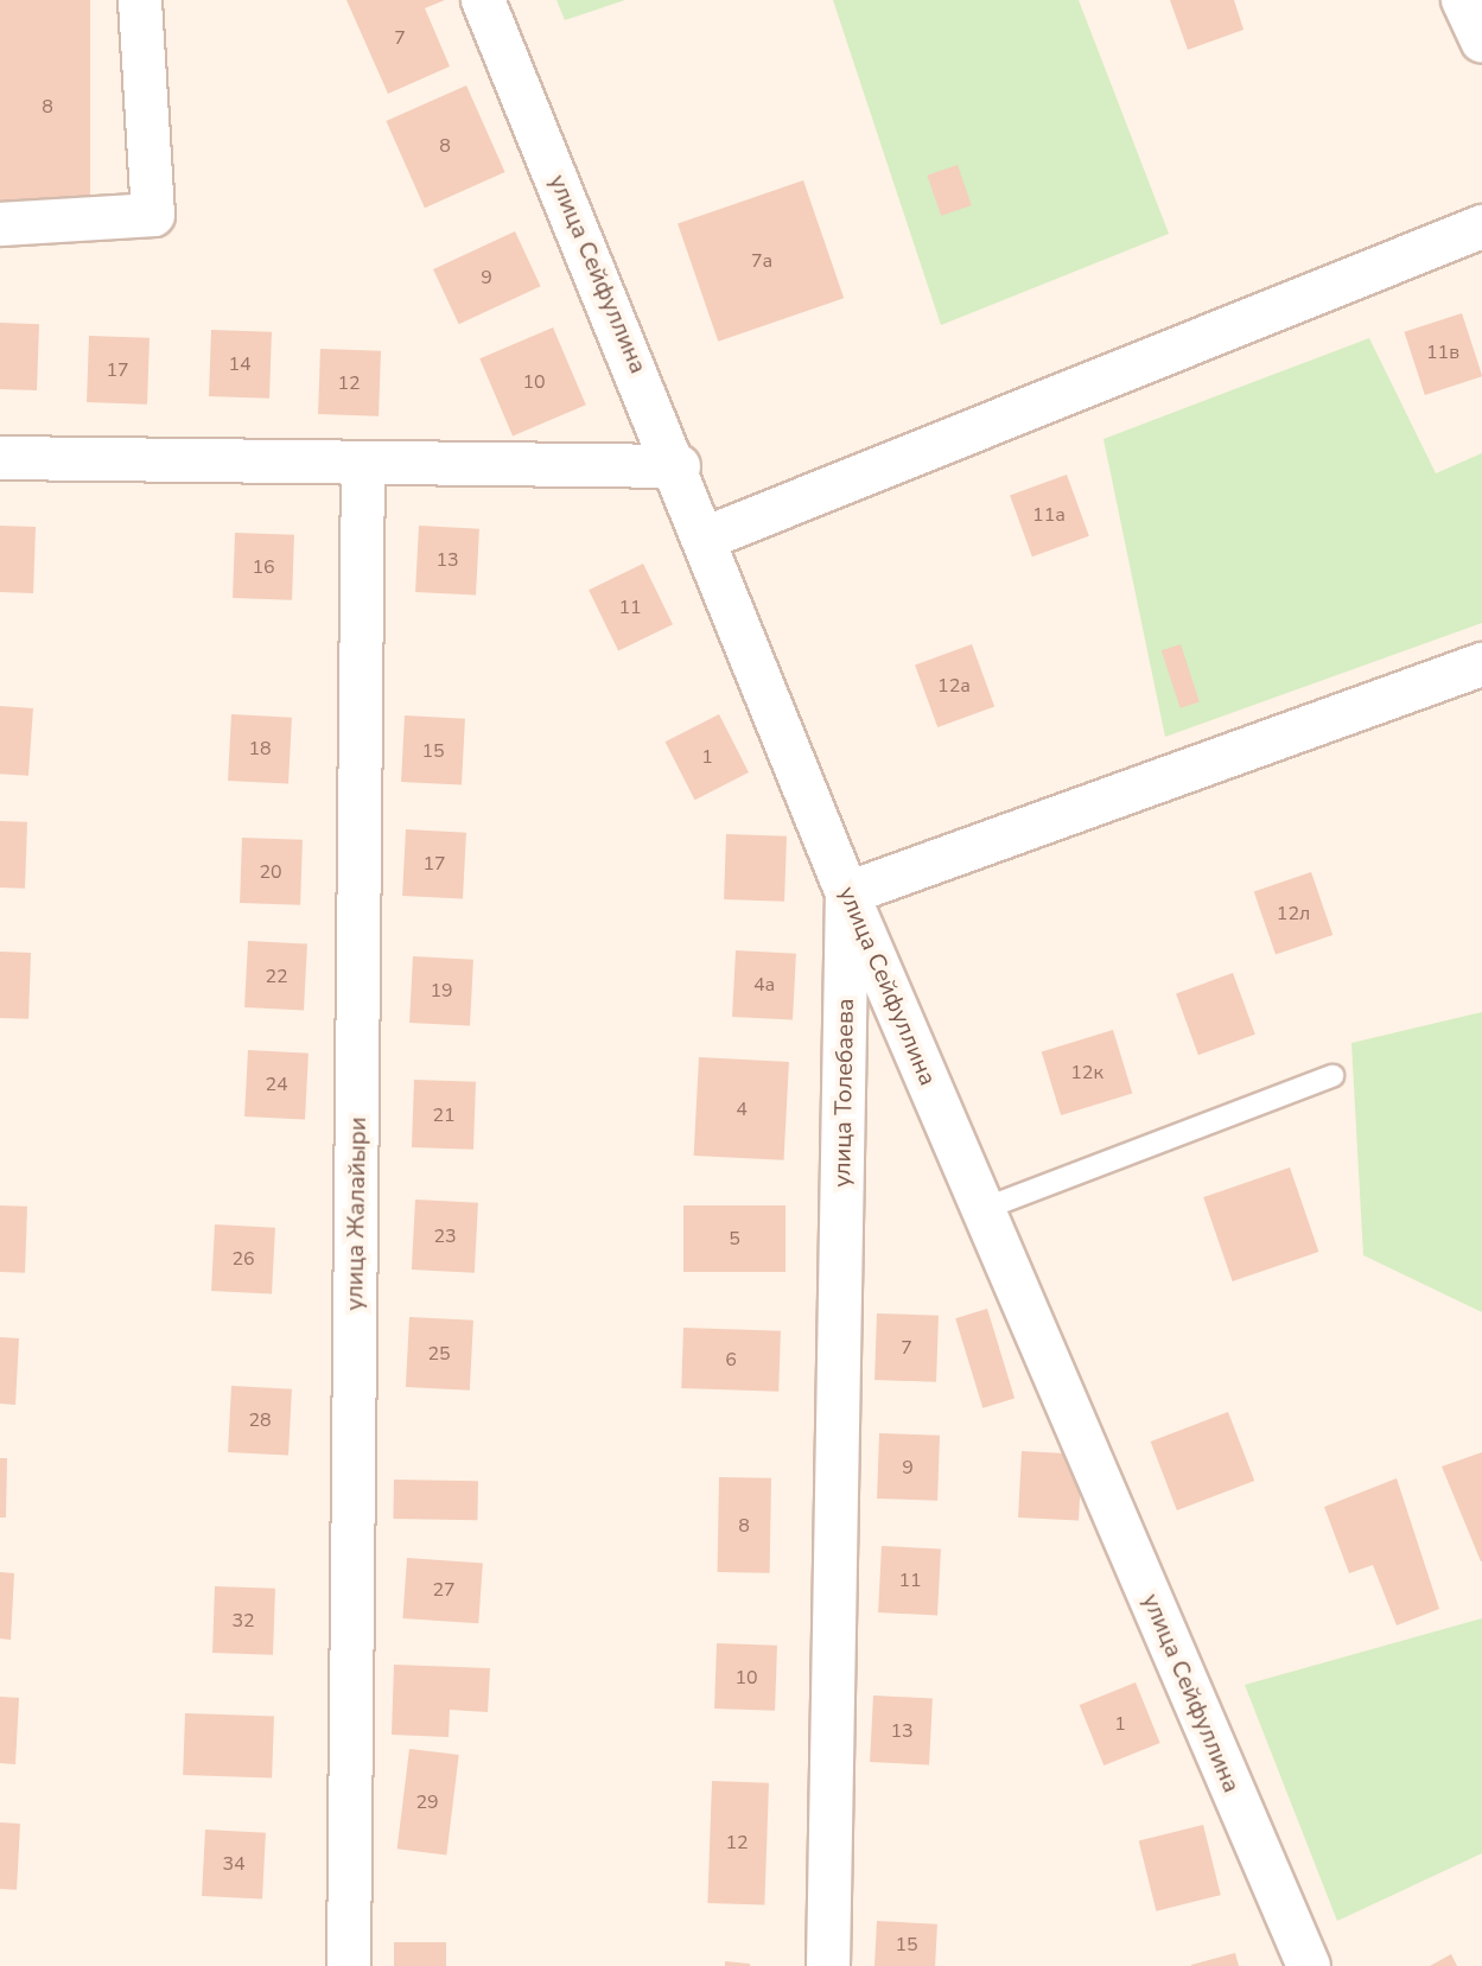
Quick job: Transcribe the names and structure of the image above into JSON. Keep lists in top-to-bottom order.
{
  "streets": {
    "street": ["улица Сейфуллина", "улица Толебаева", "улица Жалайыри"]
  },
  "crossings": [
    ["улица Сейфуллина", "улица Толебаева"]
  ],
  "house_numbers": [
    "7",
    "8",
    "8",
    "7а",
    "9",
    "11в",
    "14",
    "17",
    "10",
    "12",
    "11а",
    "13",
    "16",
    "11",
    "12а",
    "18",
    "15",
    "1",
    "17",
    "20",
    "12л",
    "22",
    "4а",
    "19",
    "12к",
    "24",
    "4",
    "21",
    "23",
    "5",
    "26",
    "7",
    "25",
    "6",
    "28",
    "9",
    "8",
    "11",
    "27",
    "32",
    "10",
    "1",
    "13",
    "29",
    "12",
    "34",
    "15"
  ]
}
